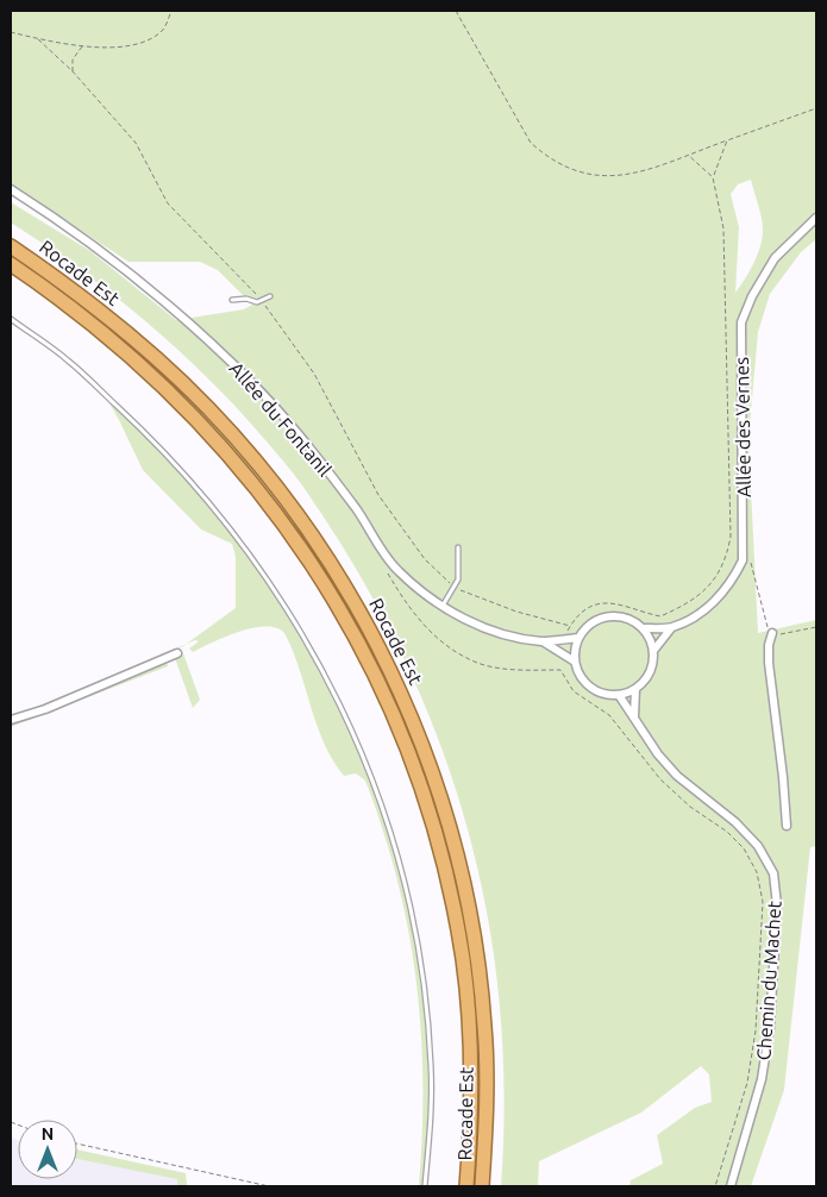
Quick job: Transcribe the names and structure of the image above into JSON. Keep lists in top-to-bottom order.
{
  "streets": {
    "highway": ["Rocade Est"],
    "street": ["Allée du Fontanil", "Allée des Vernes", "Chemin du Machet"]
  },
  "crossings": [
    ["Allée du Fontanil", "Allée des Vernes"],
    ["Allée du Fontanil", "Chemin du Machet"],
    ["Allée des Vernes", "Chemin du Machet"]
  ],
  "north": "top"
}
